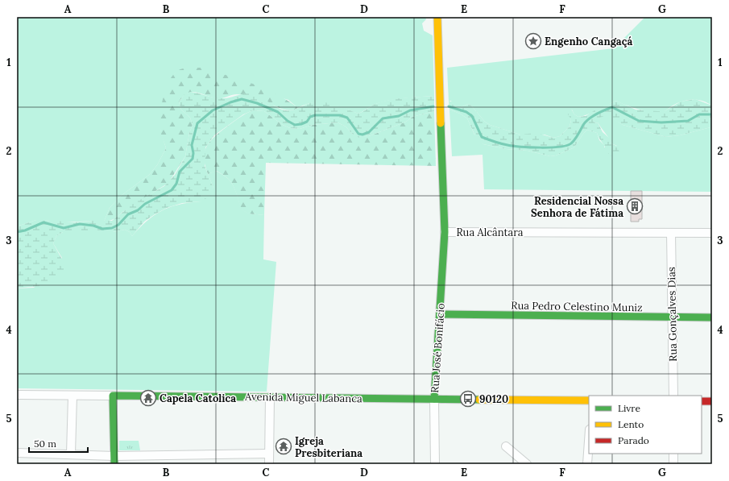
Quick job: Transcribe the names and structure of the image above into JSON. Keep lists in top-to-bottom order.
{
  "streets": {
    "street": [
      "Rua Alcântara",
      "Rua Pedro Celestino Muniz",
      "Rua Gonçalves Dias",
      "Rua José Bonifácio",
      "Avenida Miguel Labanca"
    ]
  },
  "crossings": [
    ["Rua Alcântara", "Rua Gonçalves Dias"],
    ["Rua Alcântara", "Rua José Bonifácio"],
    ["Rua Pedro Celestino Muniz", "Rua Gonçalves Dias"],
    ["Rua Pedro Celestino Muniz", "Rua José Bonifácio"],
    ["Rua José Bonifácio", "Avenida Miguel Labanca"]
  ],
  "places": {
    "place": ["Engenho Cangaçá"],
    "building": ["Residencial Nossa Senhora de Fátima"],
    "temple": ["Capela Catolica", "Igreja Presbiteriana"],
    "bus stop": ["90120"]
  },
  "legend": ["Livre", "Lento", "Parado"],
  "scale_bar": "50 m",
  "grid": {
    "columns": [
      "A",
      "B",
      "C",
      "D",
      "E",
      "F",
      "G"
    ],
    "rows": [
      "1",
      "2",
      "3",
      "4",
      "5"
    ]
  }
}
